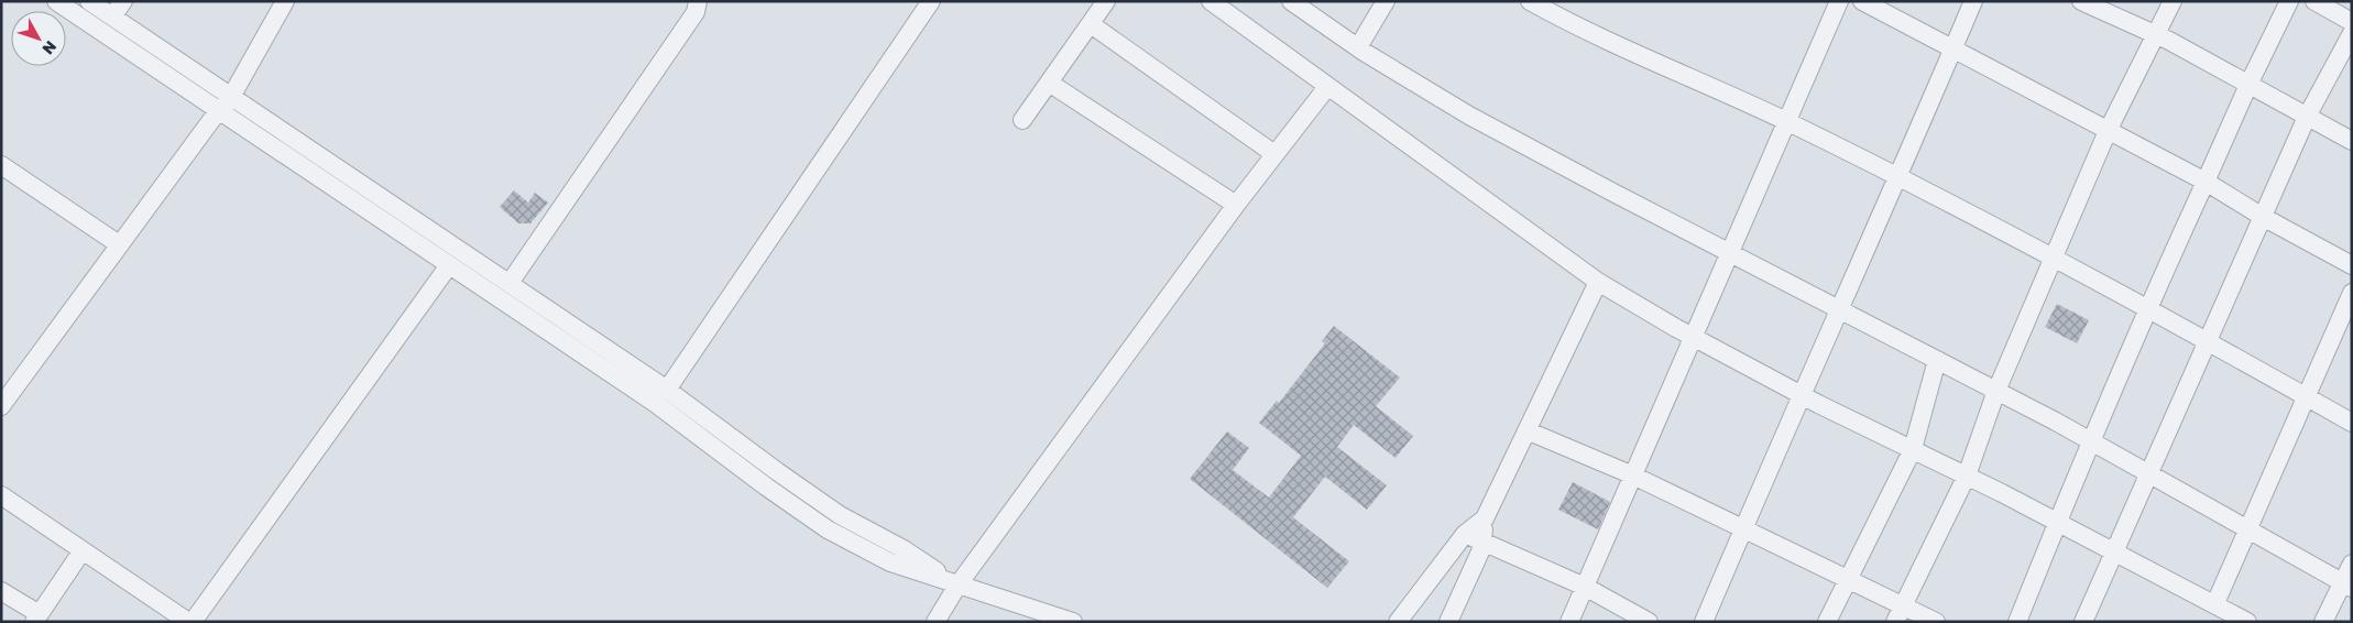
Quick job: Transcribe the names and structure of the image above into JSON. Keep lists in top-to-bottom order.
{
  "north": "bottom right"
}
